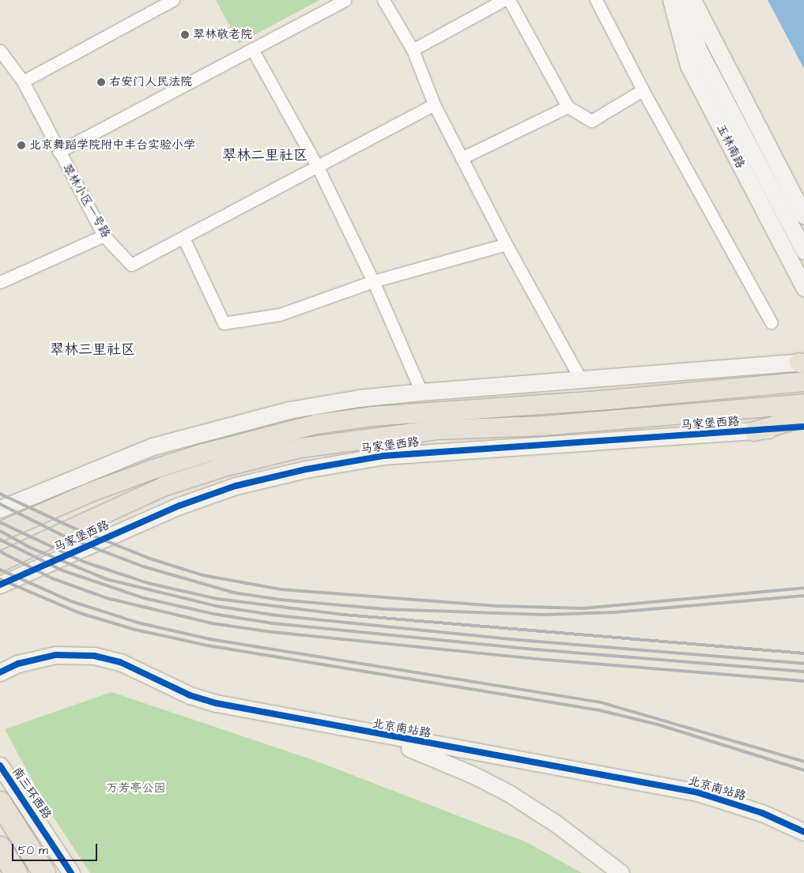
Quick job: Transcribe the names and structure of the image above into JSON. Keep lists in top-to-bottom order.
{
  "streets": {
    "main road": ["马家堡西路"],
    "street": [
      "玉林南路",
      "翠林小区一号路",
      "北京南站路",
      "南三环西路"
    ]
  },
  "districts": ["翠林二里社区", "翠林三里社区"],
  "parks": ["万芳亭公园"],
  "places": ["翠林敬老院", "右安门人民法院", "北京舞蹈学院附中丰台实验小学"],
  "scale_bar": "50 m"
}
